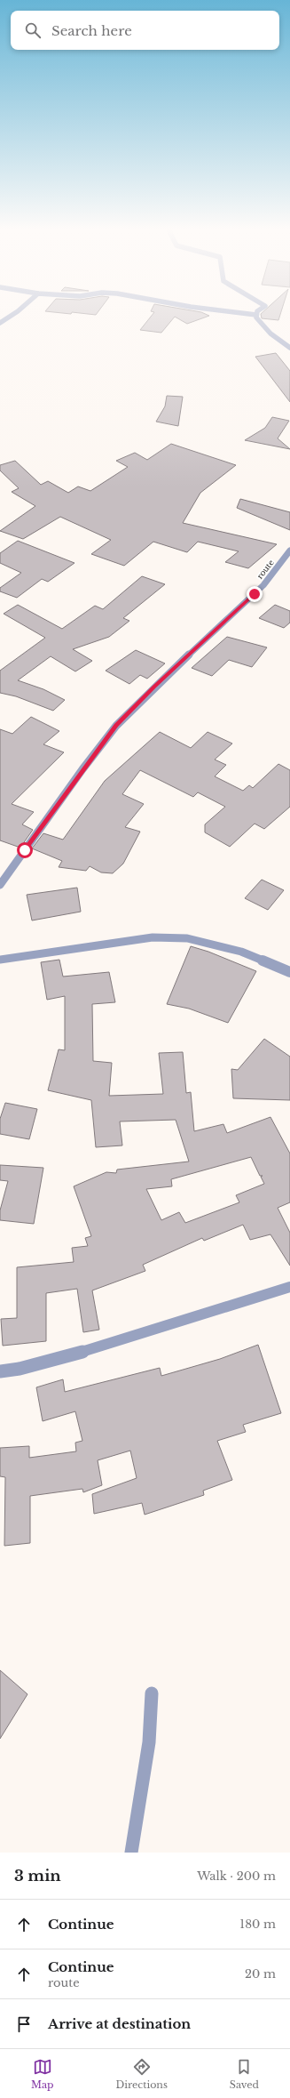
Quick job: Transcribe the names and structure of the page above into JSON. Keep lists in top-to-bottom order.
{
  "streets": {
    "street": ["route"]
  },
  "page": {
    "search": "Search here",
    "heading": ["3 min", "Walk · 200 m"],
    "list": [
      ["Continue", "180 m"],
      ["Continue", "route", "20 m"],
      "Arrive at destination"
    ],
    "nav": ["Map", "Directions", "Saved"]
  }
}
